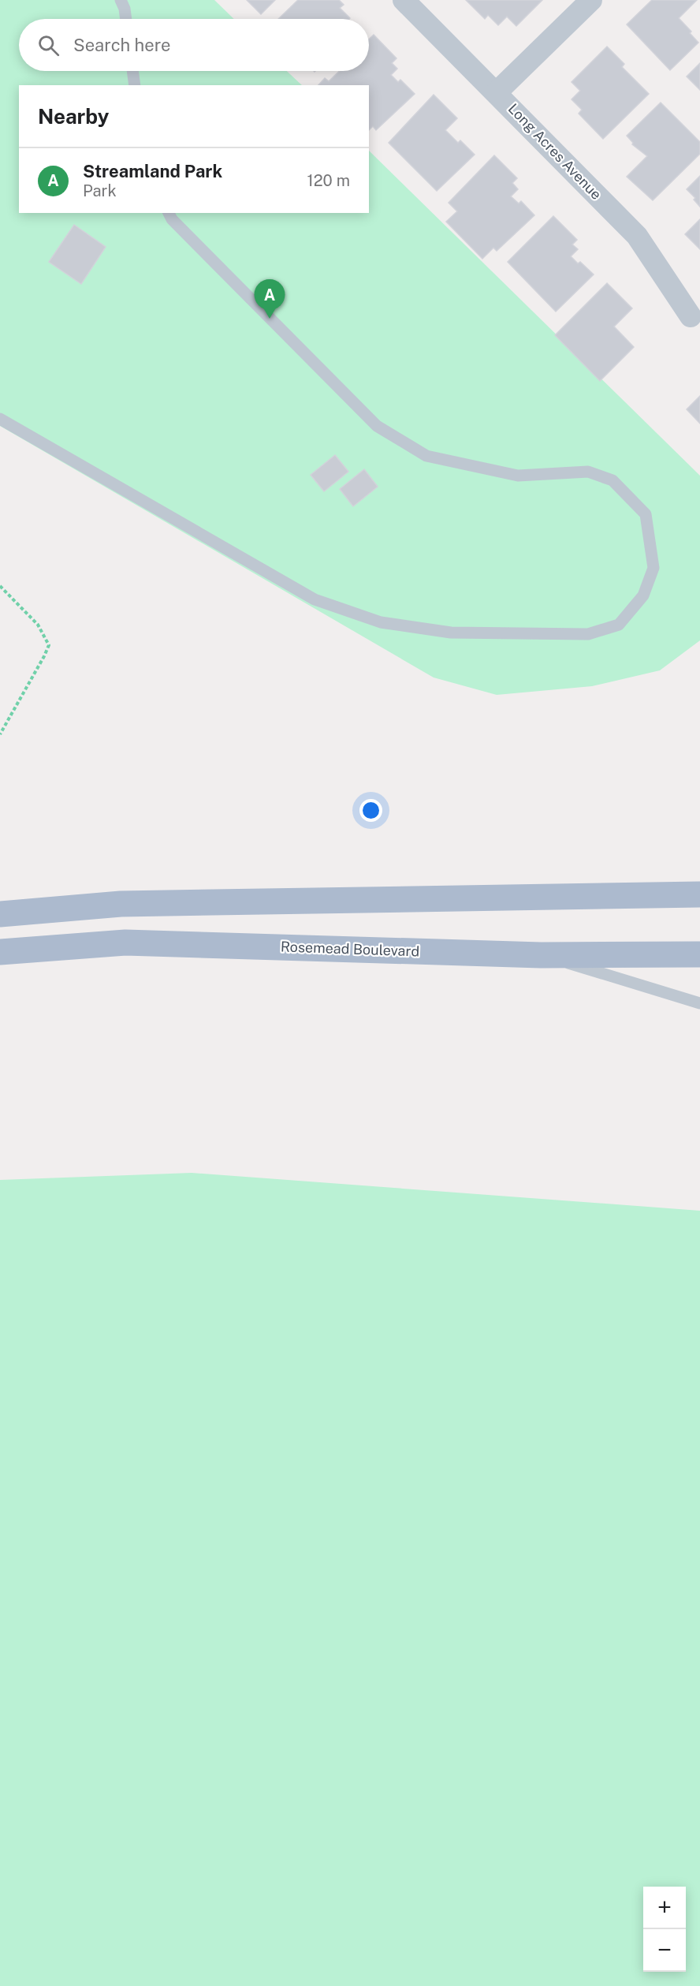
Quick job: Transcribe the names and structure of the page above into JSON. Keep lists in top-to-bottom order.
{
  "streets": {
    "main road": ["Rosemead Boulevard"],
    "street": ["Long Acres Avenue"]
  },
  "page": {
    "search": "Search here",
    "heading": "Nearby",
    "list": [
      {
        "mark": "A",
        "name": "Streamland Park",
        "note": "Park",
        "value": "120 m"
      }
    ],
    "pins": "A",
    "map_buttons": ["+", "−"]
  }
}
